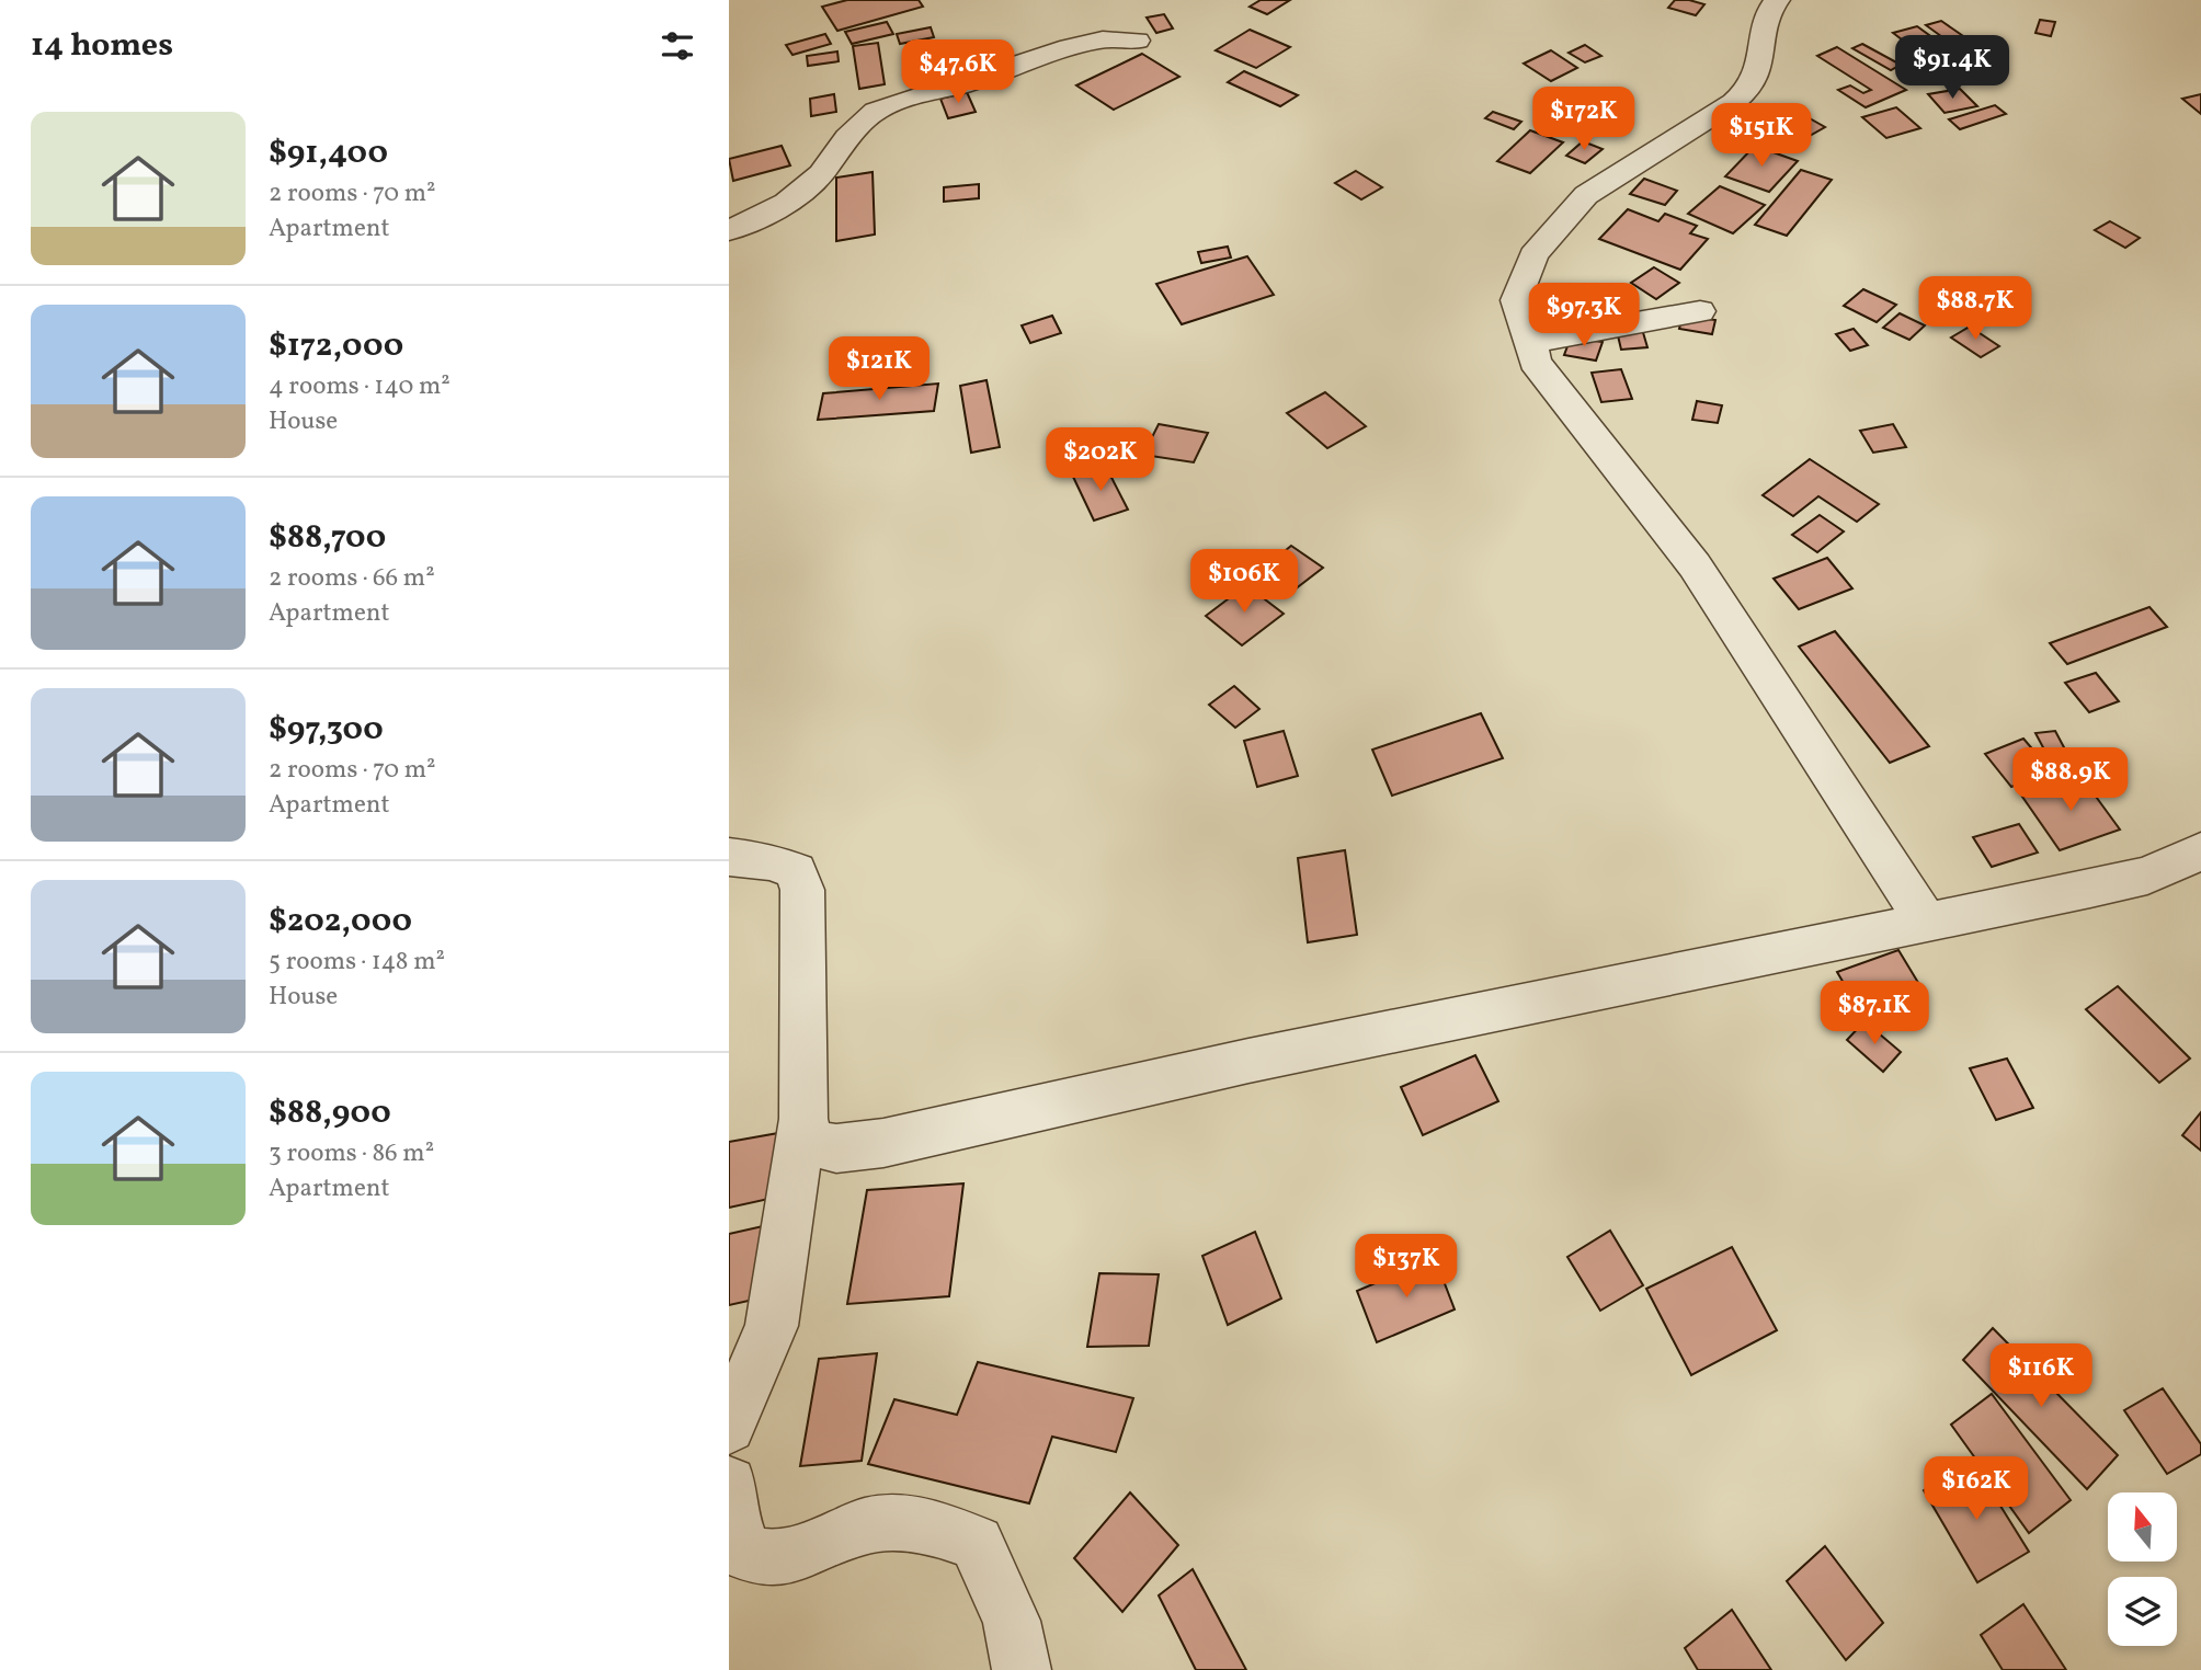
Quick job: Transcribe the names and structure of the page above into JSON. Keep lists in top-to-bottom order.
{
  "north": "top",
  "page": {
    "heading": "14 homes",
    "price": [
      "$91.4K",
      "$47.6K",
      "$172K",
      "$151K",
      "$88.7K",
      "$97.3K",
      "$121K",
      "$202K",
      "$106K",
      "$88.9K",
      "$87.1K",
      "$137K",
      "$116K",
      "$162K"
    ],
    "list": [
      {
        "name": "$91,400",
        "note": "2 rooms · 70 m² · Apartment"
      },
      {
        "name": "$172,000",
        "note": "4 rooms · 140 m² · House"
      },
      {
        "name": "$88,700",
        "note": "2 rooms · 66 m² · Apartment"
      },
      {
        "name": "$97,300",
        "note": "2 rooms · 70 m² · Apartment"
      },
      {
        "name": "$202,000",
        "note": "5 rooms · 148 m² · House"
      },
      {
        "name": "$88,900",
        "note": "3 rooms · 86 m² · Apartment"
      }
    ]
  }
}
